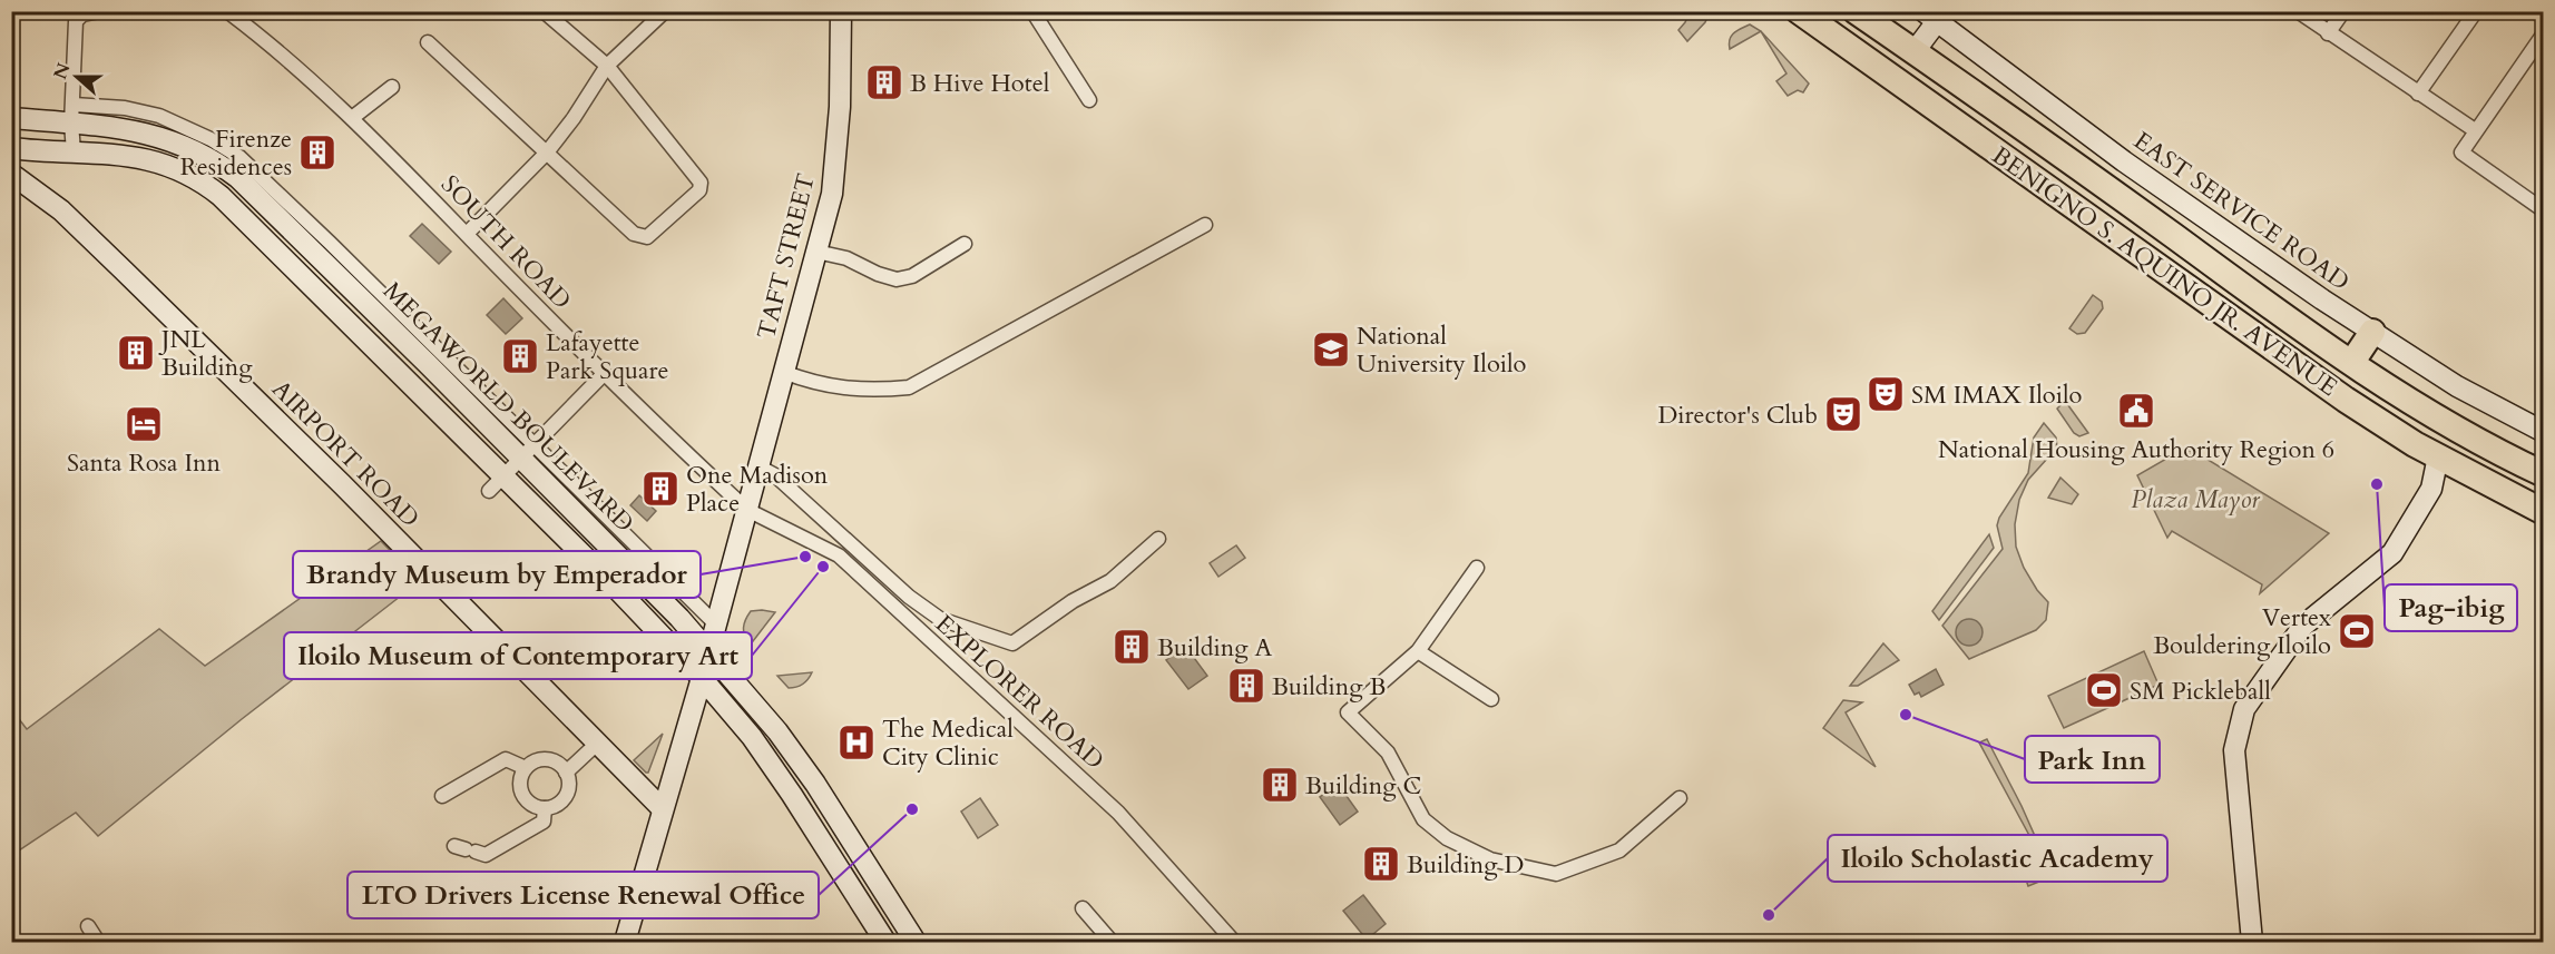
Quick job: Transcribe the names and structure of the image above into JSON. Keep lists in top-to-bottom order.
{
  "streets": {
    "highway": ["BENIGNO S. AQUINO JR. AVENUE"],
    "main road": [
      "EAST SERVICE ROAD",
      "TAFT STREET",
      "MEGAWORLD BOULEVARD",
      "AIRPORT ROAD"
    ],
    "street": ["SOUTH ROAD", "EXPLORER ROAD"]
  },
  "crossings": [
    ["SOUTH ROAD", "TAFT STREET"],
    ["SOUTH ROAD", "EXPLORER ROAD"],
    ["TAFT STREET", "MEGAWORLD BOULEVARD"],
    ["TAFT STREET", "AIRPORT ROAD"],
    ["TAFT STREET", "EXPLORER ROAD"]
  ],
  "parks": ["Plaza Mayor"],
  "places": {
    "building": [
      "B Hive Hotel",
      "Firenze Residences",
      "JNL Building",
      "Lafayette Park Square",
      "One Madison Place",
      "Building A",
      "Building B",
      "Building C",
      "Building D"
    ],
    "school or university": ["National University Iloilo"],
    "theatre": ["SM IMAX Iloilo", "Director's Club"],
    "public building": ["National Housing Authority Region 6"],
    "hotel": ["Santa Rosa Inn"],
    "other": [
      "Pag-ibig",
      "Brandy Museum by Emperador",
      "Iloilo Museum of Contemporary Art",
      "Park Inn",
      "LTO Drivers License Renewal Office",
      "Iloilo Scholastic Academy"
    ],
    "sports": ["Vertex Bouldering Iloilo", "SM Pickleball"],
    "hospital": ["The Medical City Clinic"]
  },
  "north": "left"
}
